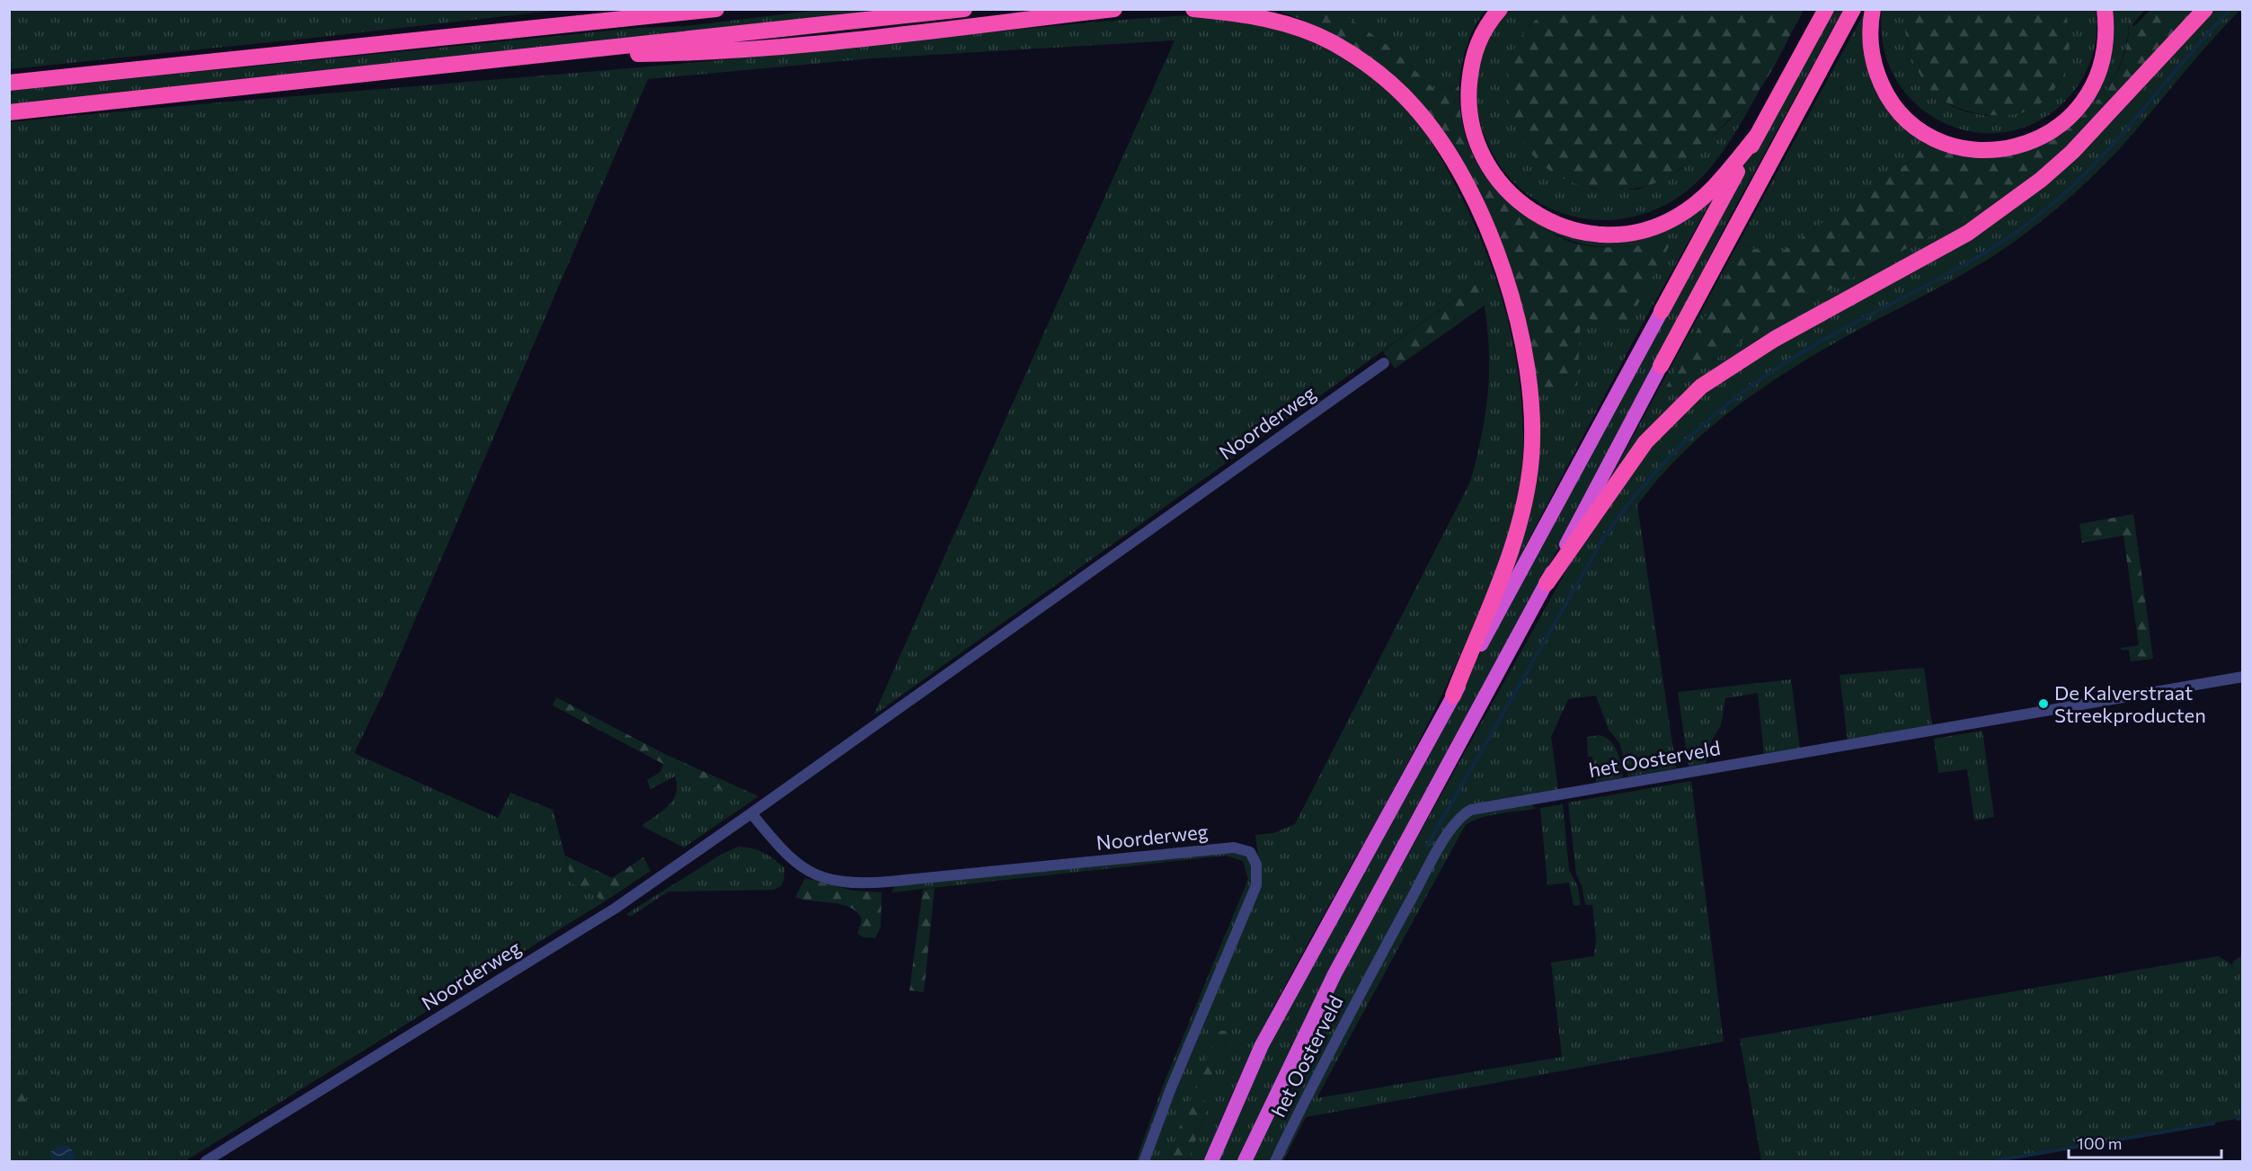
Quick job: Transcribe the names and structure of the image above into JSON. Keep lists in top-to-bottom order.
{
  "streets": {
    "street": ["Noorderweg", "het Oosterveld"]
  },
  "places": ["De Kalverstraat Streekproducten"],
  "scale_bar": "100 m"
}
